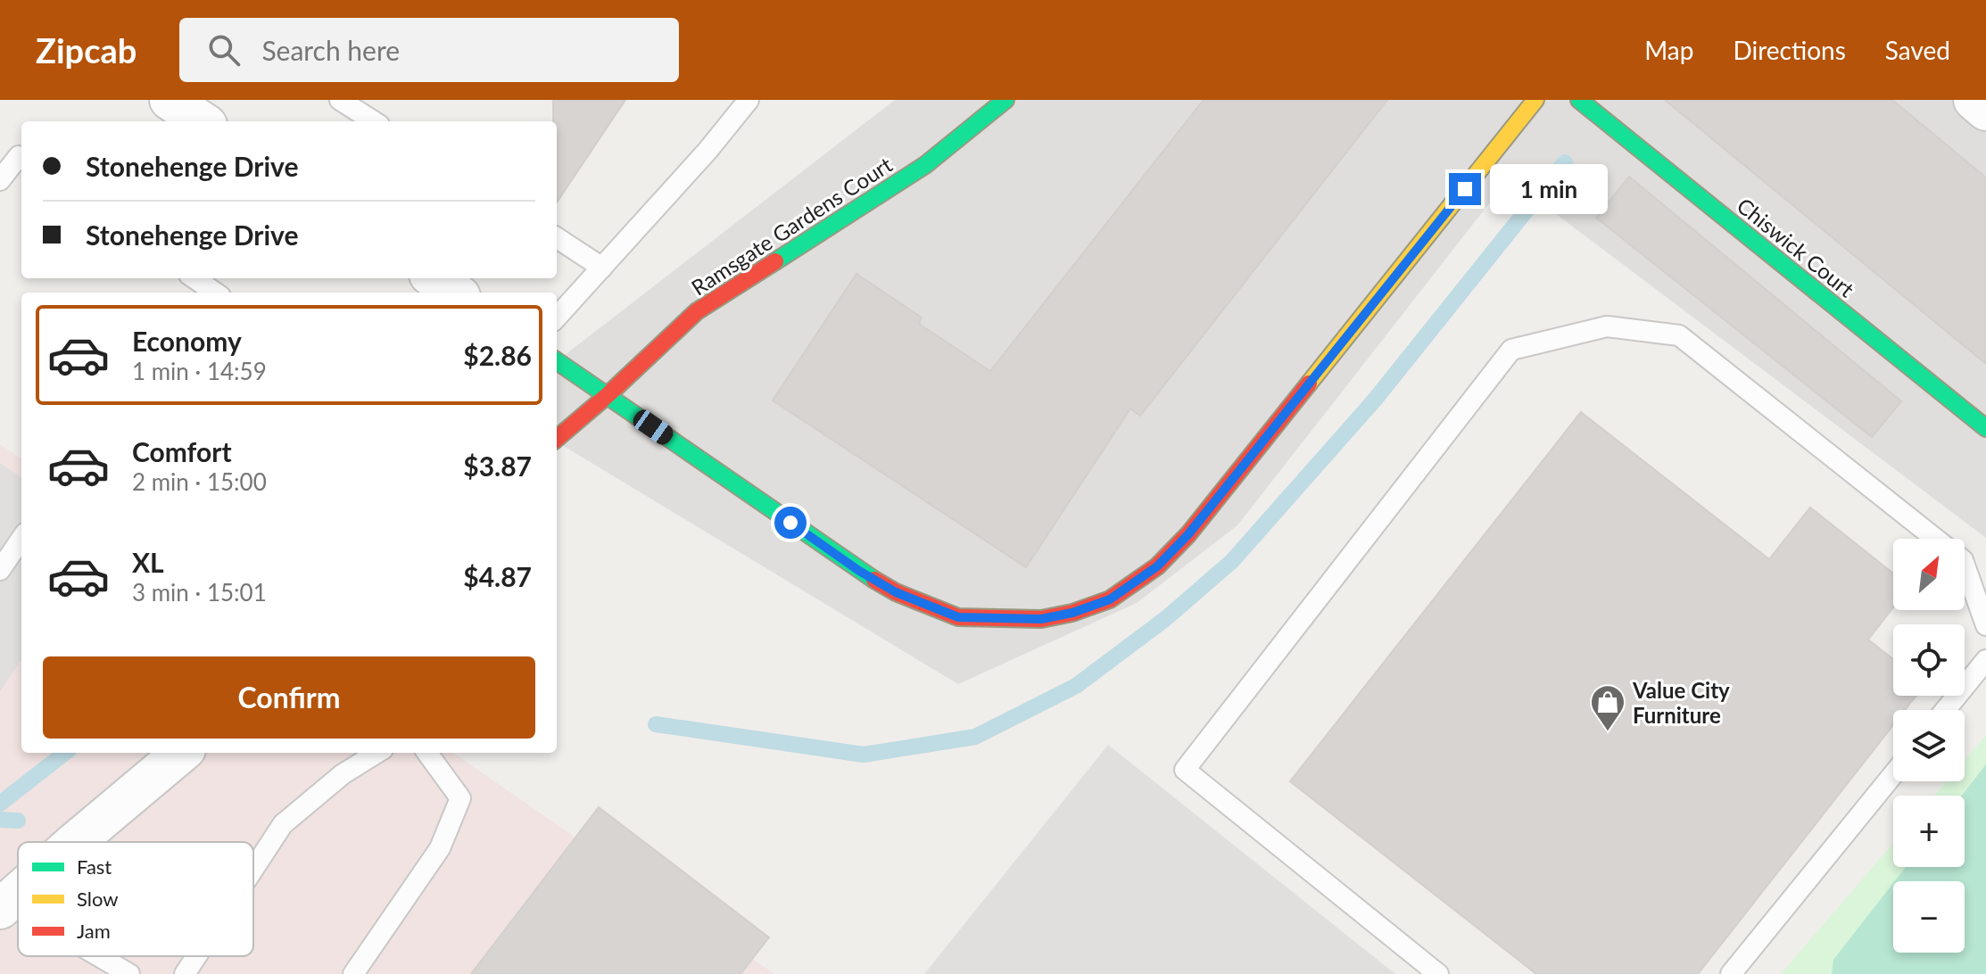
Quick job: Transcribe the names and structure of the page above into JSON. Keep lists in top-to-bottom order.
{
  "streets": {
    "street": ["Ramsgate Gardens Court", "Chiswick Court"]
  },
  "places": {
    "shop": ["Value City Furniture"]
  },
  "legend": ["Fast", "Slow", "Jam"],
  "north": "top right",
  "page": {
    "header": "Zipcab",
    "search": "Search here",
    "nav": ["Map", "Directions", "Saved"],
    "banner": ["Stonehenge Drive", "Stonehenge Drive"],
    "bubble": "1 min",
    "list": [
      {
        "name": "Economy",
        "note": "1 min · 14:59",
        "value": "$2.86"
      },
      {
        "name": "Comfort",
        "note": "2 min · 15:00",
        "value": "$3.87"
      },
      {
        "name": "XL",
        "note": "3 min · 15:01",
        "value": "$4.87"
      }
    ],
    "map_buttons": ["+", "−"],
    "buttons": "Confirm"
  }
}
